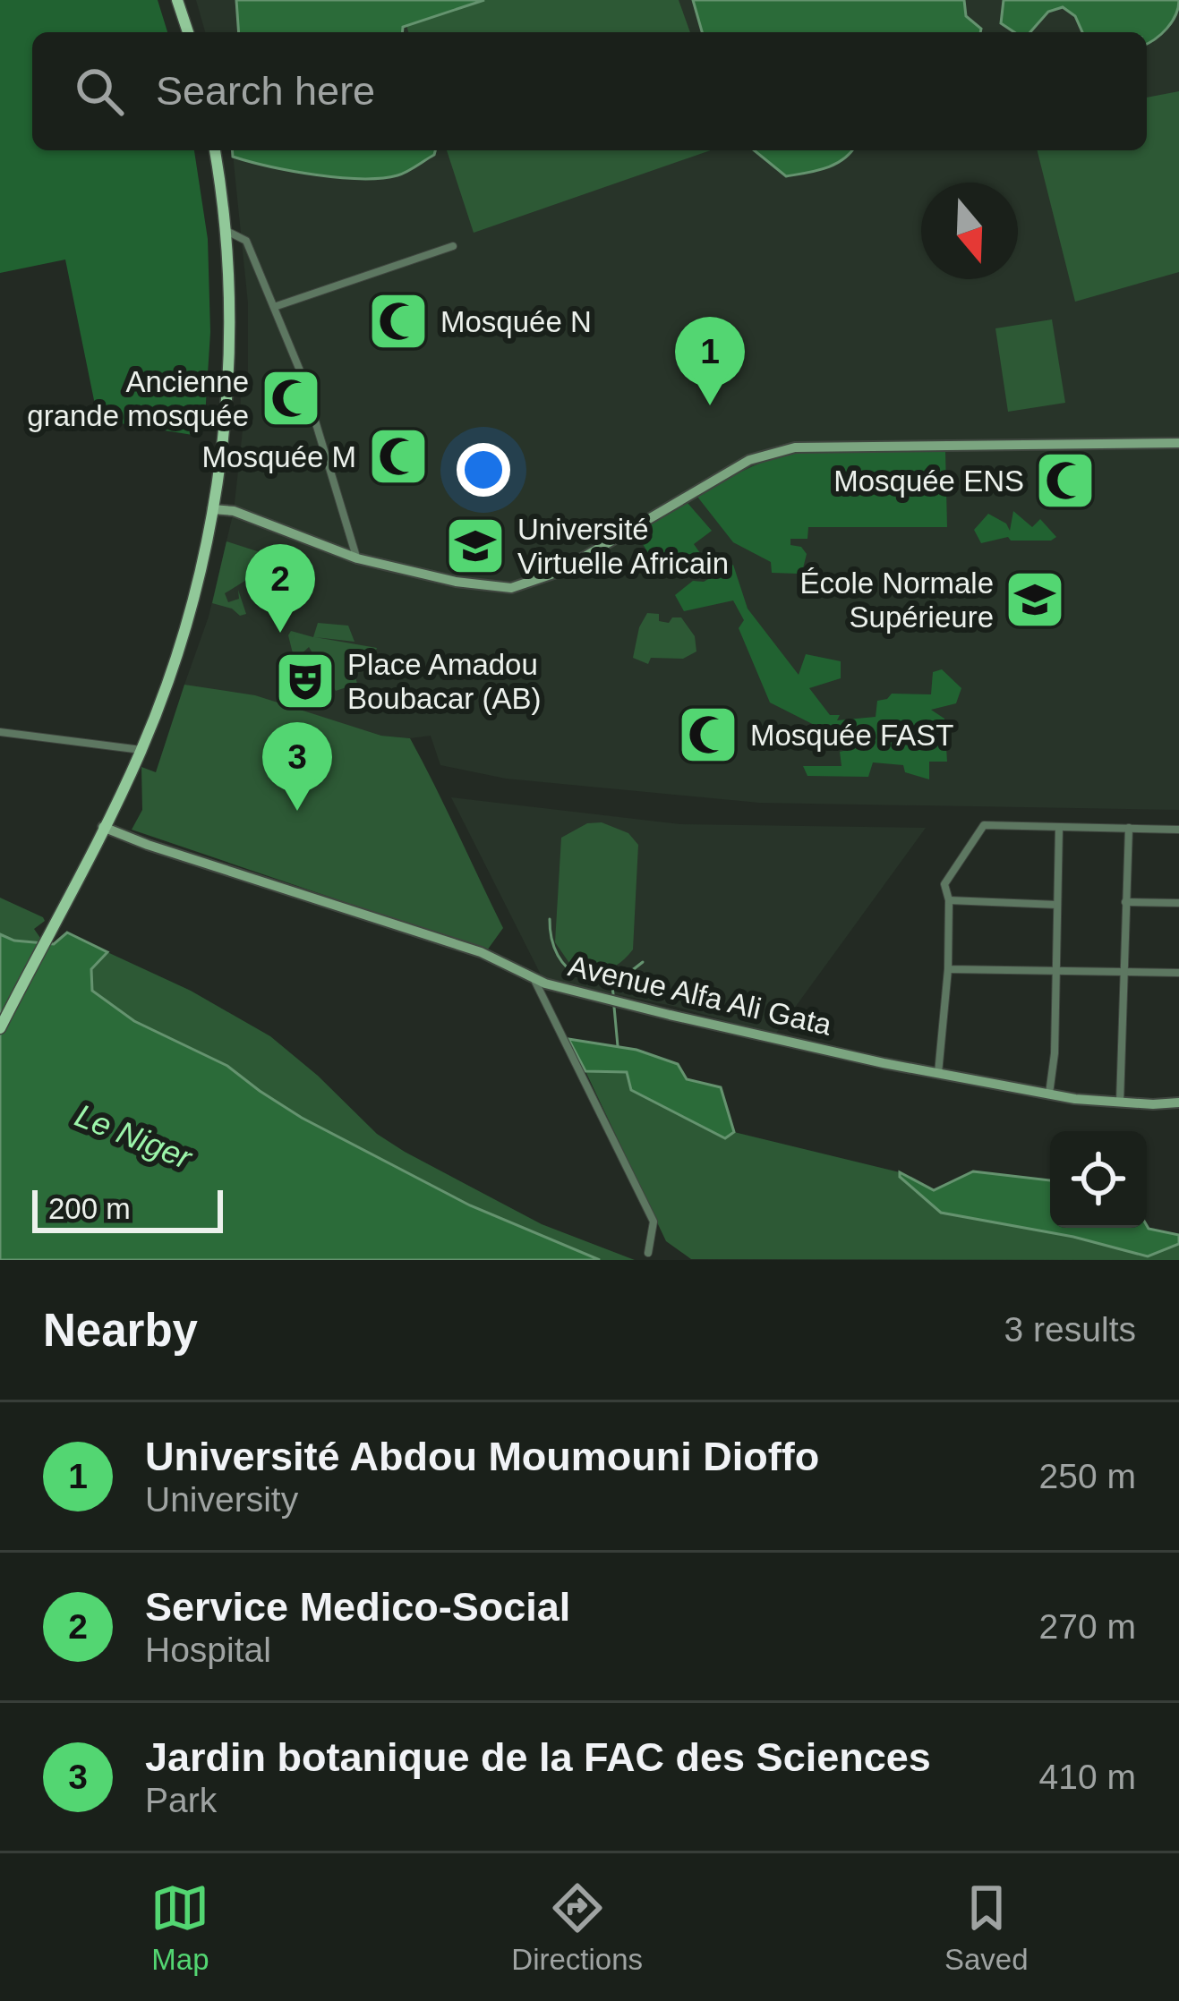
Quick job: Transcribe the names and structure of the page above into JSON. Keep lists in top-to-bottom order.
{
  "streets": {
    "street": ["Avenue Alfa Ali Gata"]
  },
  "water": ["Le Niger"],
  "places": {
    "mosque": [
      "Mosquée N",
      "Ancienne grande mosquée",
      "Mosquée M",
      "Mosquée ENS",
      "Mosquée FAST"
    ],
    "school or university": ["Université Virtuelle Africain", "École Normale Supérieure"],
    "theatre": ["Place Amadou Boubacar (AB)"]
  },
  "scale_bar": "200 m",
  "north": "bottom",
  "page": {
    "search": "Search here",
    "pins": ["1", "2", "3"],
    "scale": "200 m",
    "heading": ["Nearby", "3 results"],
    "list": [
      {
        "mark": "1",
        "name": "Université Abdou Moumouni Dioffo",
        "note": "University",
        "value": "250 m"
      },
      {
        "mark": "2",
        "name": "Service Medico-Social",
        "note": "Hospital",
        "value": "270 m"
      },
      {
        "mark": "3",
        "name": "Jardin botanique de la FAC des Sciences",
        "note": "Park",
        "value": "410 m"
      }
    ],
    "nav": ["Map", "Directions", "Saved"]
  }
}
